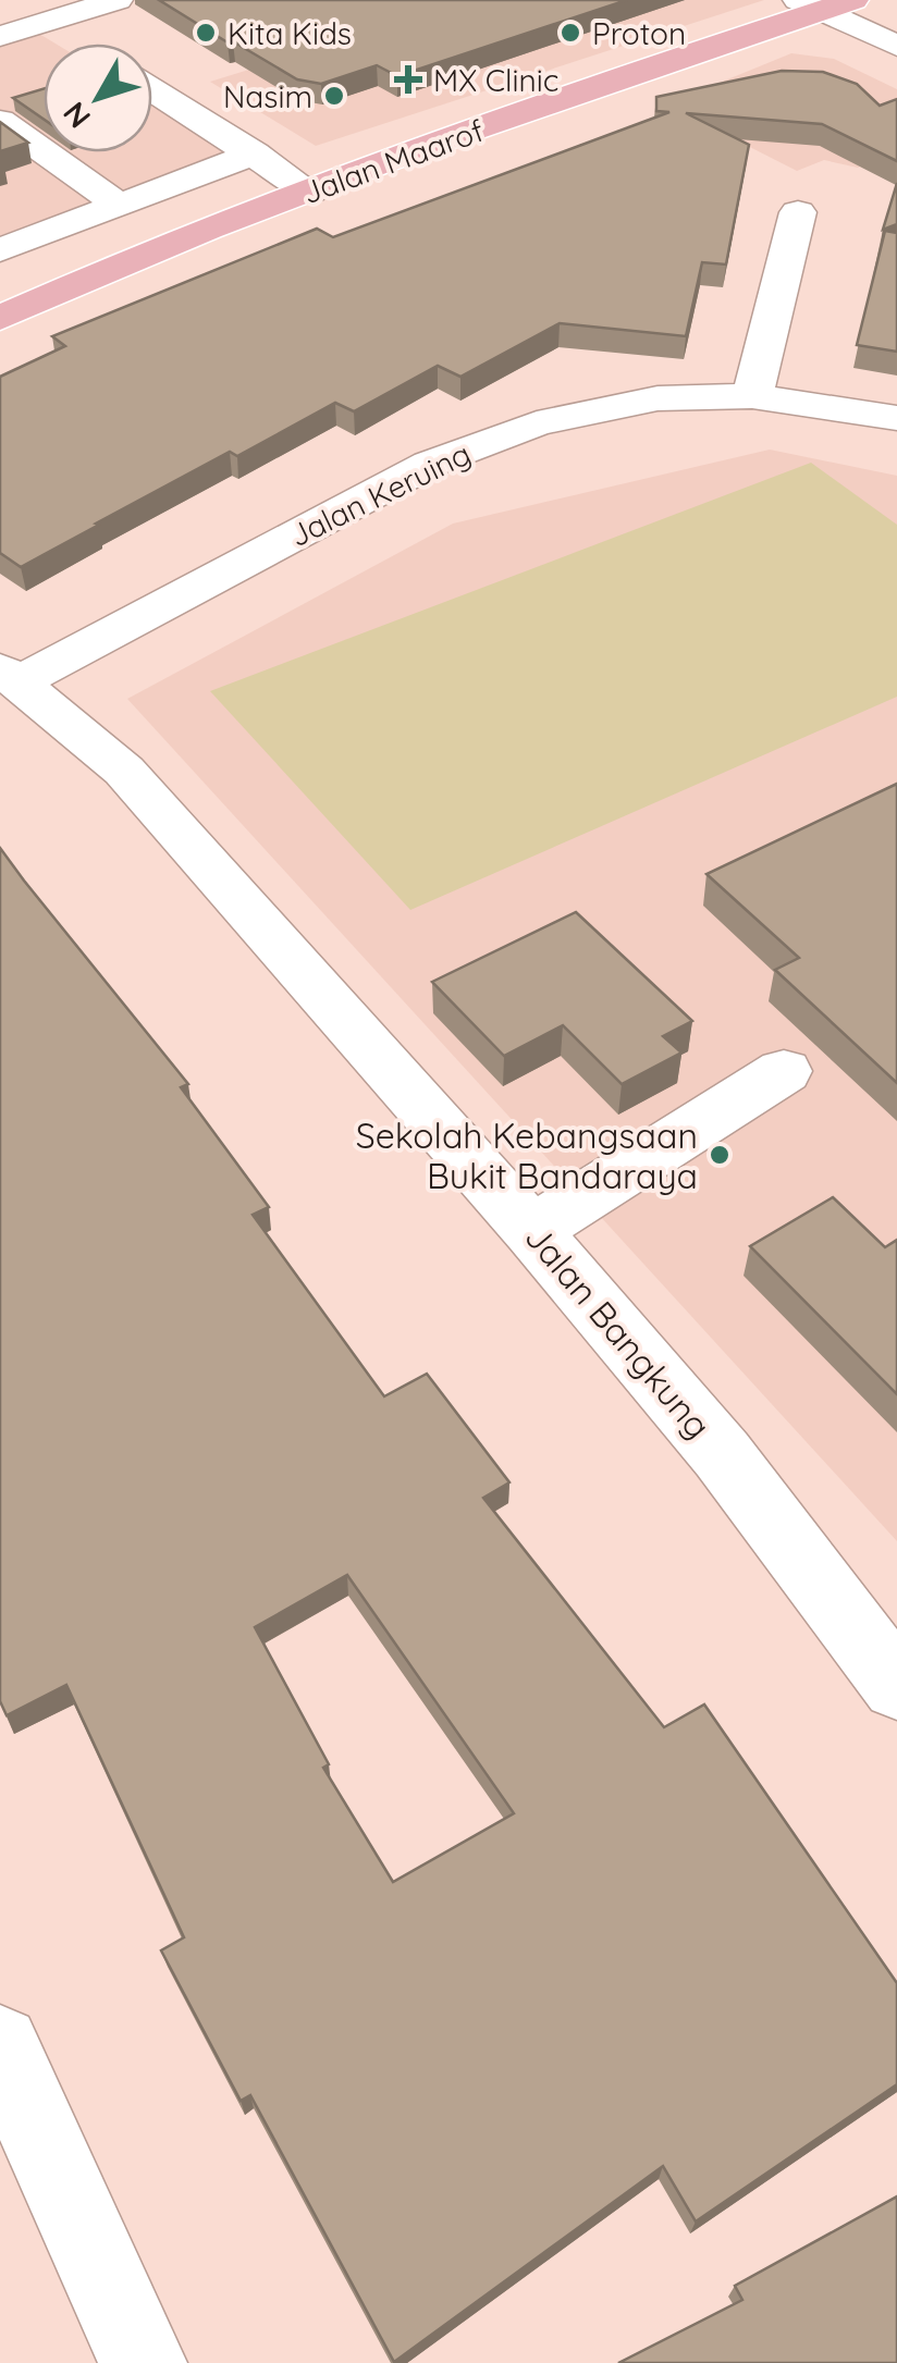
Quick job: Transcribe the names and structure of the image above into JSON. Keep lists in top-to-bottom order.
{
  "streets": {
    "main road": ["Jalan Maarof"],
    "street": ["Jalan Keruing", "Jalan Bangkung"]
  },
  "crossings": [
    ["Jalan Keruing", "Jalan Bangkung"]
  ],
  "places": {
    "other": [
      "Kita Kids",
      "Proton",
      "Nasim",
      "Sekolah Kebangsaan Bukit Bandaraya"
    ],
    "health": ["MX Clinic"]
  },
  "north": "bottom left"
}
